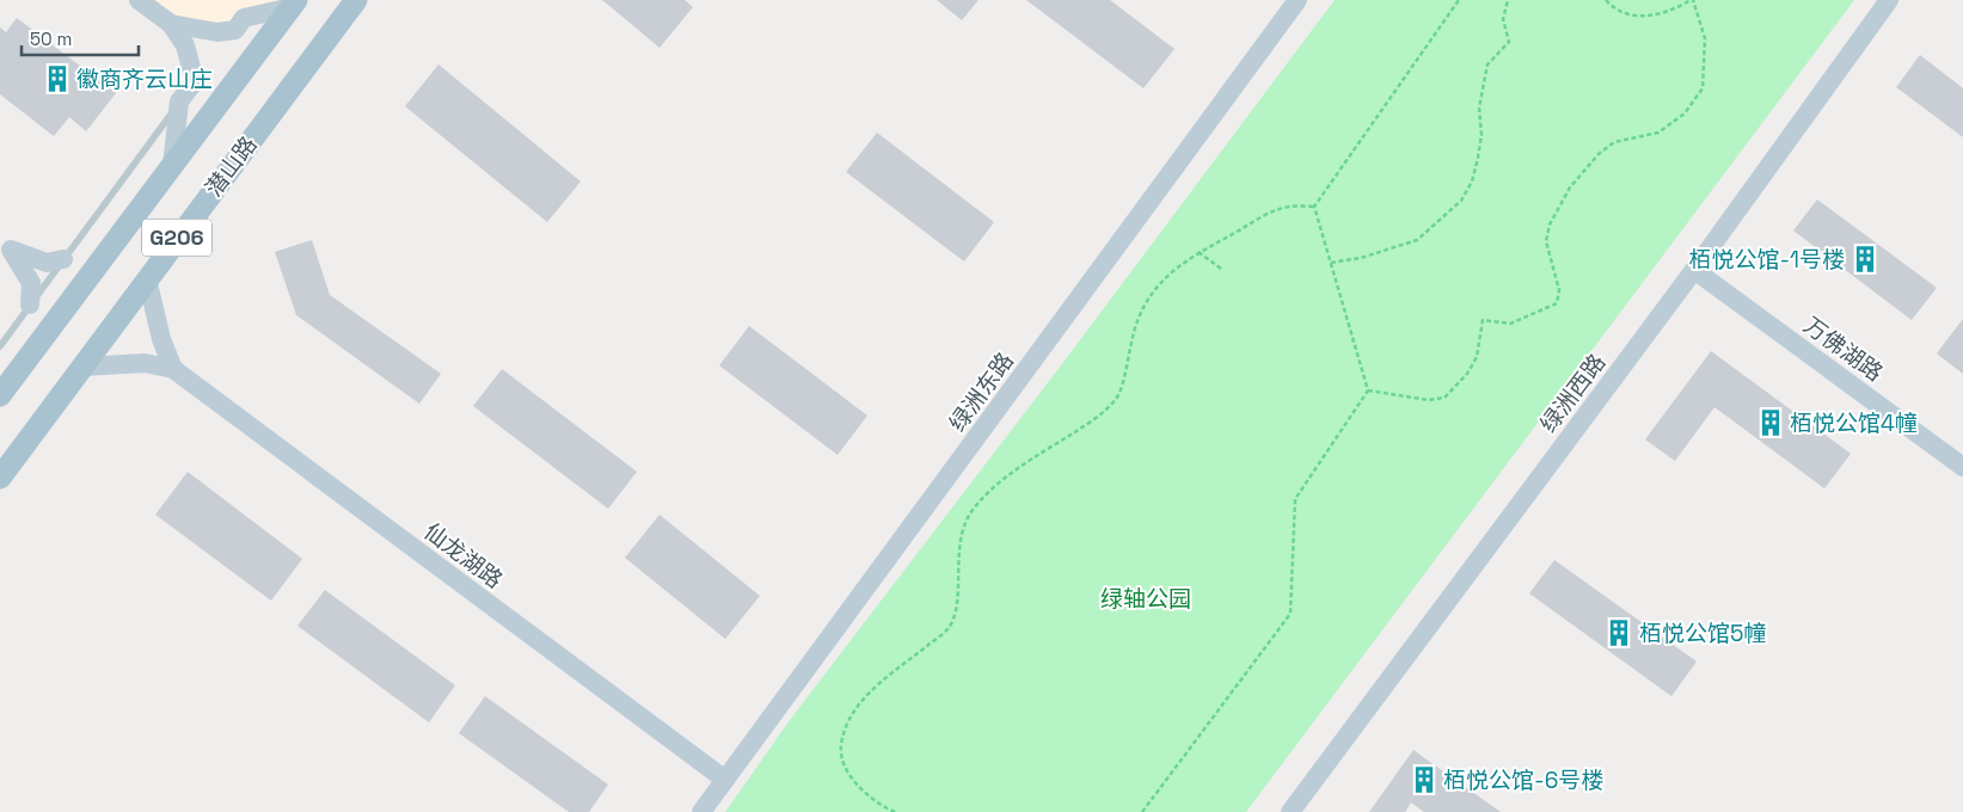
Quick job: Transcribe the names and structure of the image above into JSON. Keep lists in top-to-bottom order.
{
  "streets": {
    "main road": ["潜山路", "G206"],
    "street": [
      "万佛湖路",
      "绿洲东路",
      "绿洲西路",
      "仙龙湖路"
    ]
  },
  "crossings": [
    ["万佛湖路", "绿洲西路"],
    ["绿洲东路", "仙龙湖路"]
  ],
  "parks": ["绿轴公园"],
  "places": {
    "building": [
      "徽商齐云山庄",
      "栢悦公馆-1号楼",
      "栢悦公馆4幢",
      "栢悦公馆5幢",
      "栢悦公馆-6号楼"
    ]
  },
  "scale_bar": "50 m"
}
